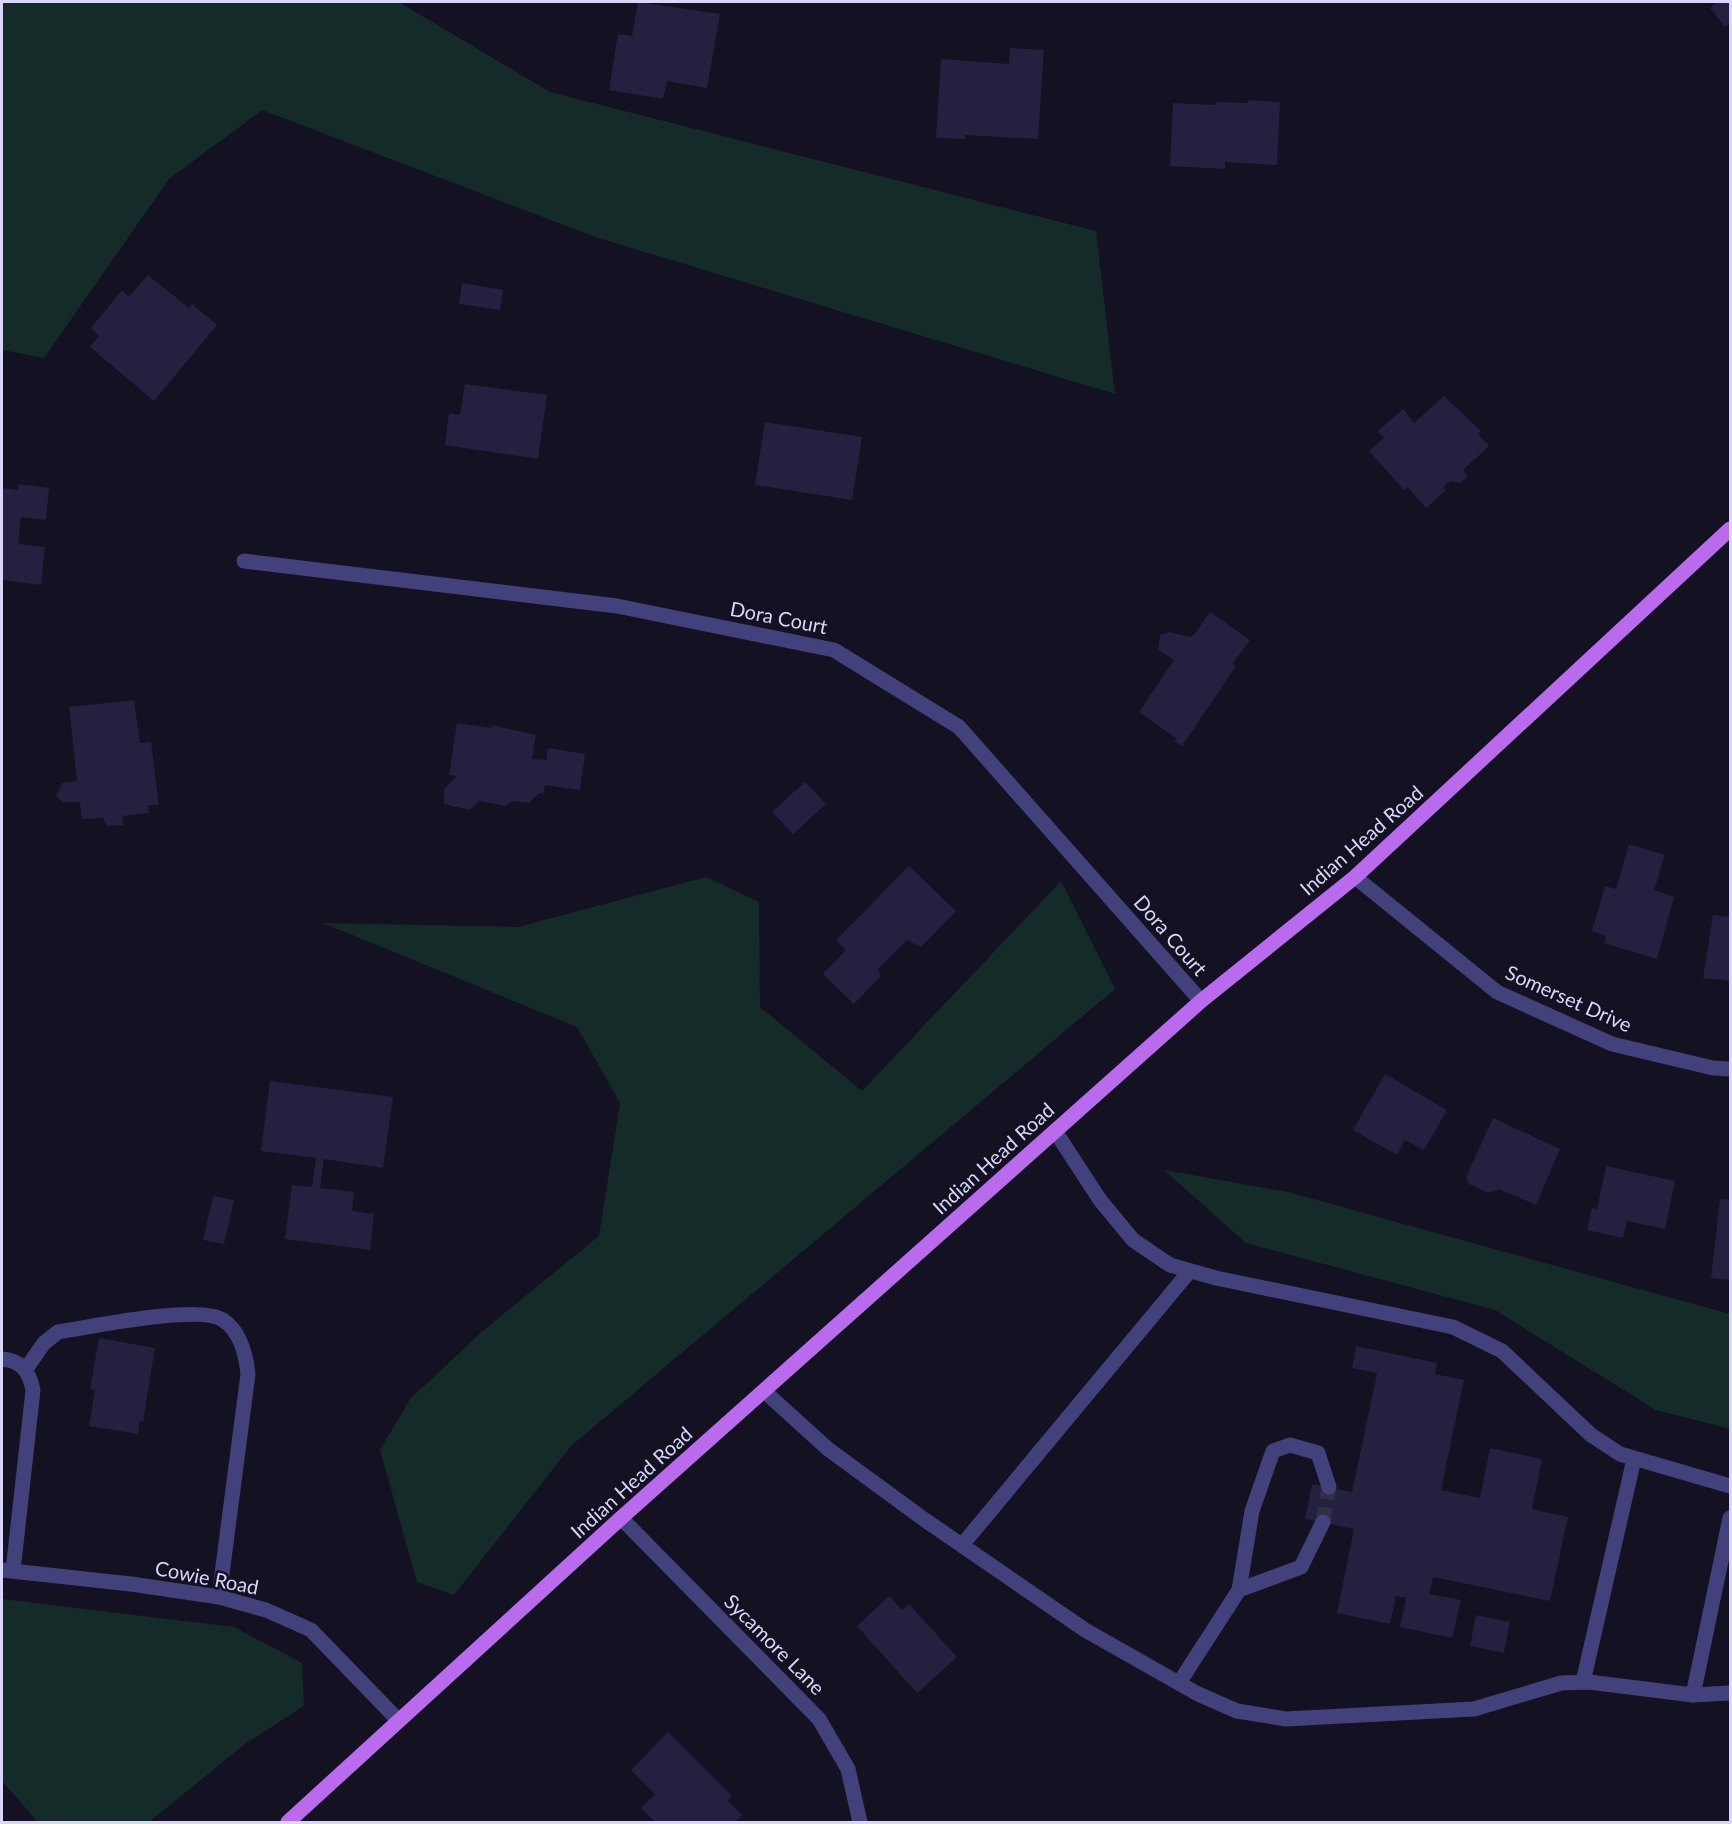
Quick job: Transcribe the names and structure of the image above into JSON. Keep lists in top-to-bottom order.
{
  "streets": {
    "main road": ["Indian Head Road"],
    "street": [
      "Dora Court",
      "Somerset Drive",
      "Cowie Road",
      "Sycamore Lane"
    ]
  },
  "crossings": [
    ["Dora Court", "Indian Head Road"],
    ["Indian Head Road", "Somerset Drive"],
    ["Indian Head Road", "Cowie Road"],
    ["Indian Head Road", "Sycamore Lane"]
  ]
}
